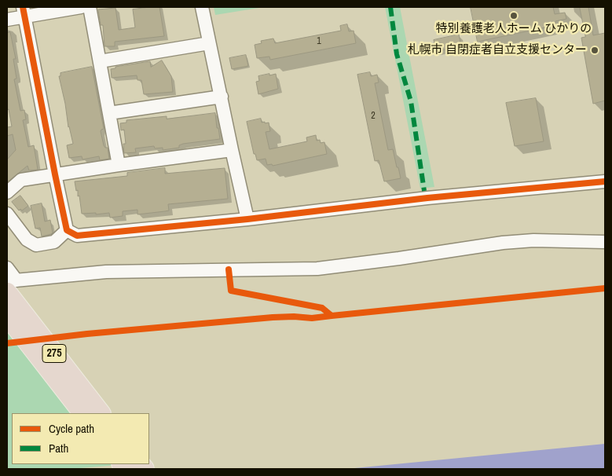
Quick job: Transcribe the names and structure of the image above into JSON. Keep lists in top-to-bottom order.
{
  "streets": {
    "highway": ["275"]
  },
  "places": ["特別養護老人ホーム ひかりの", "札幌市 自閉症者自立支援センター"],
  "house_numbers": ["1", "2"],
  "legend": ["Cycle path", "Path"]
}
